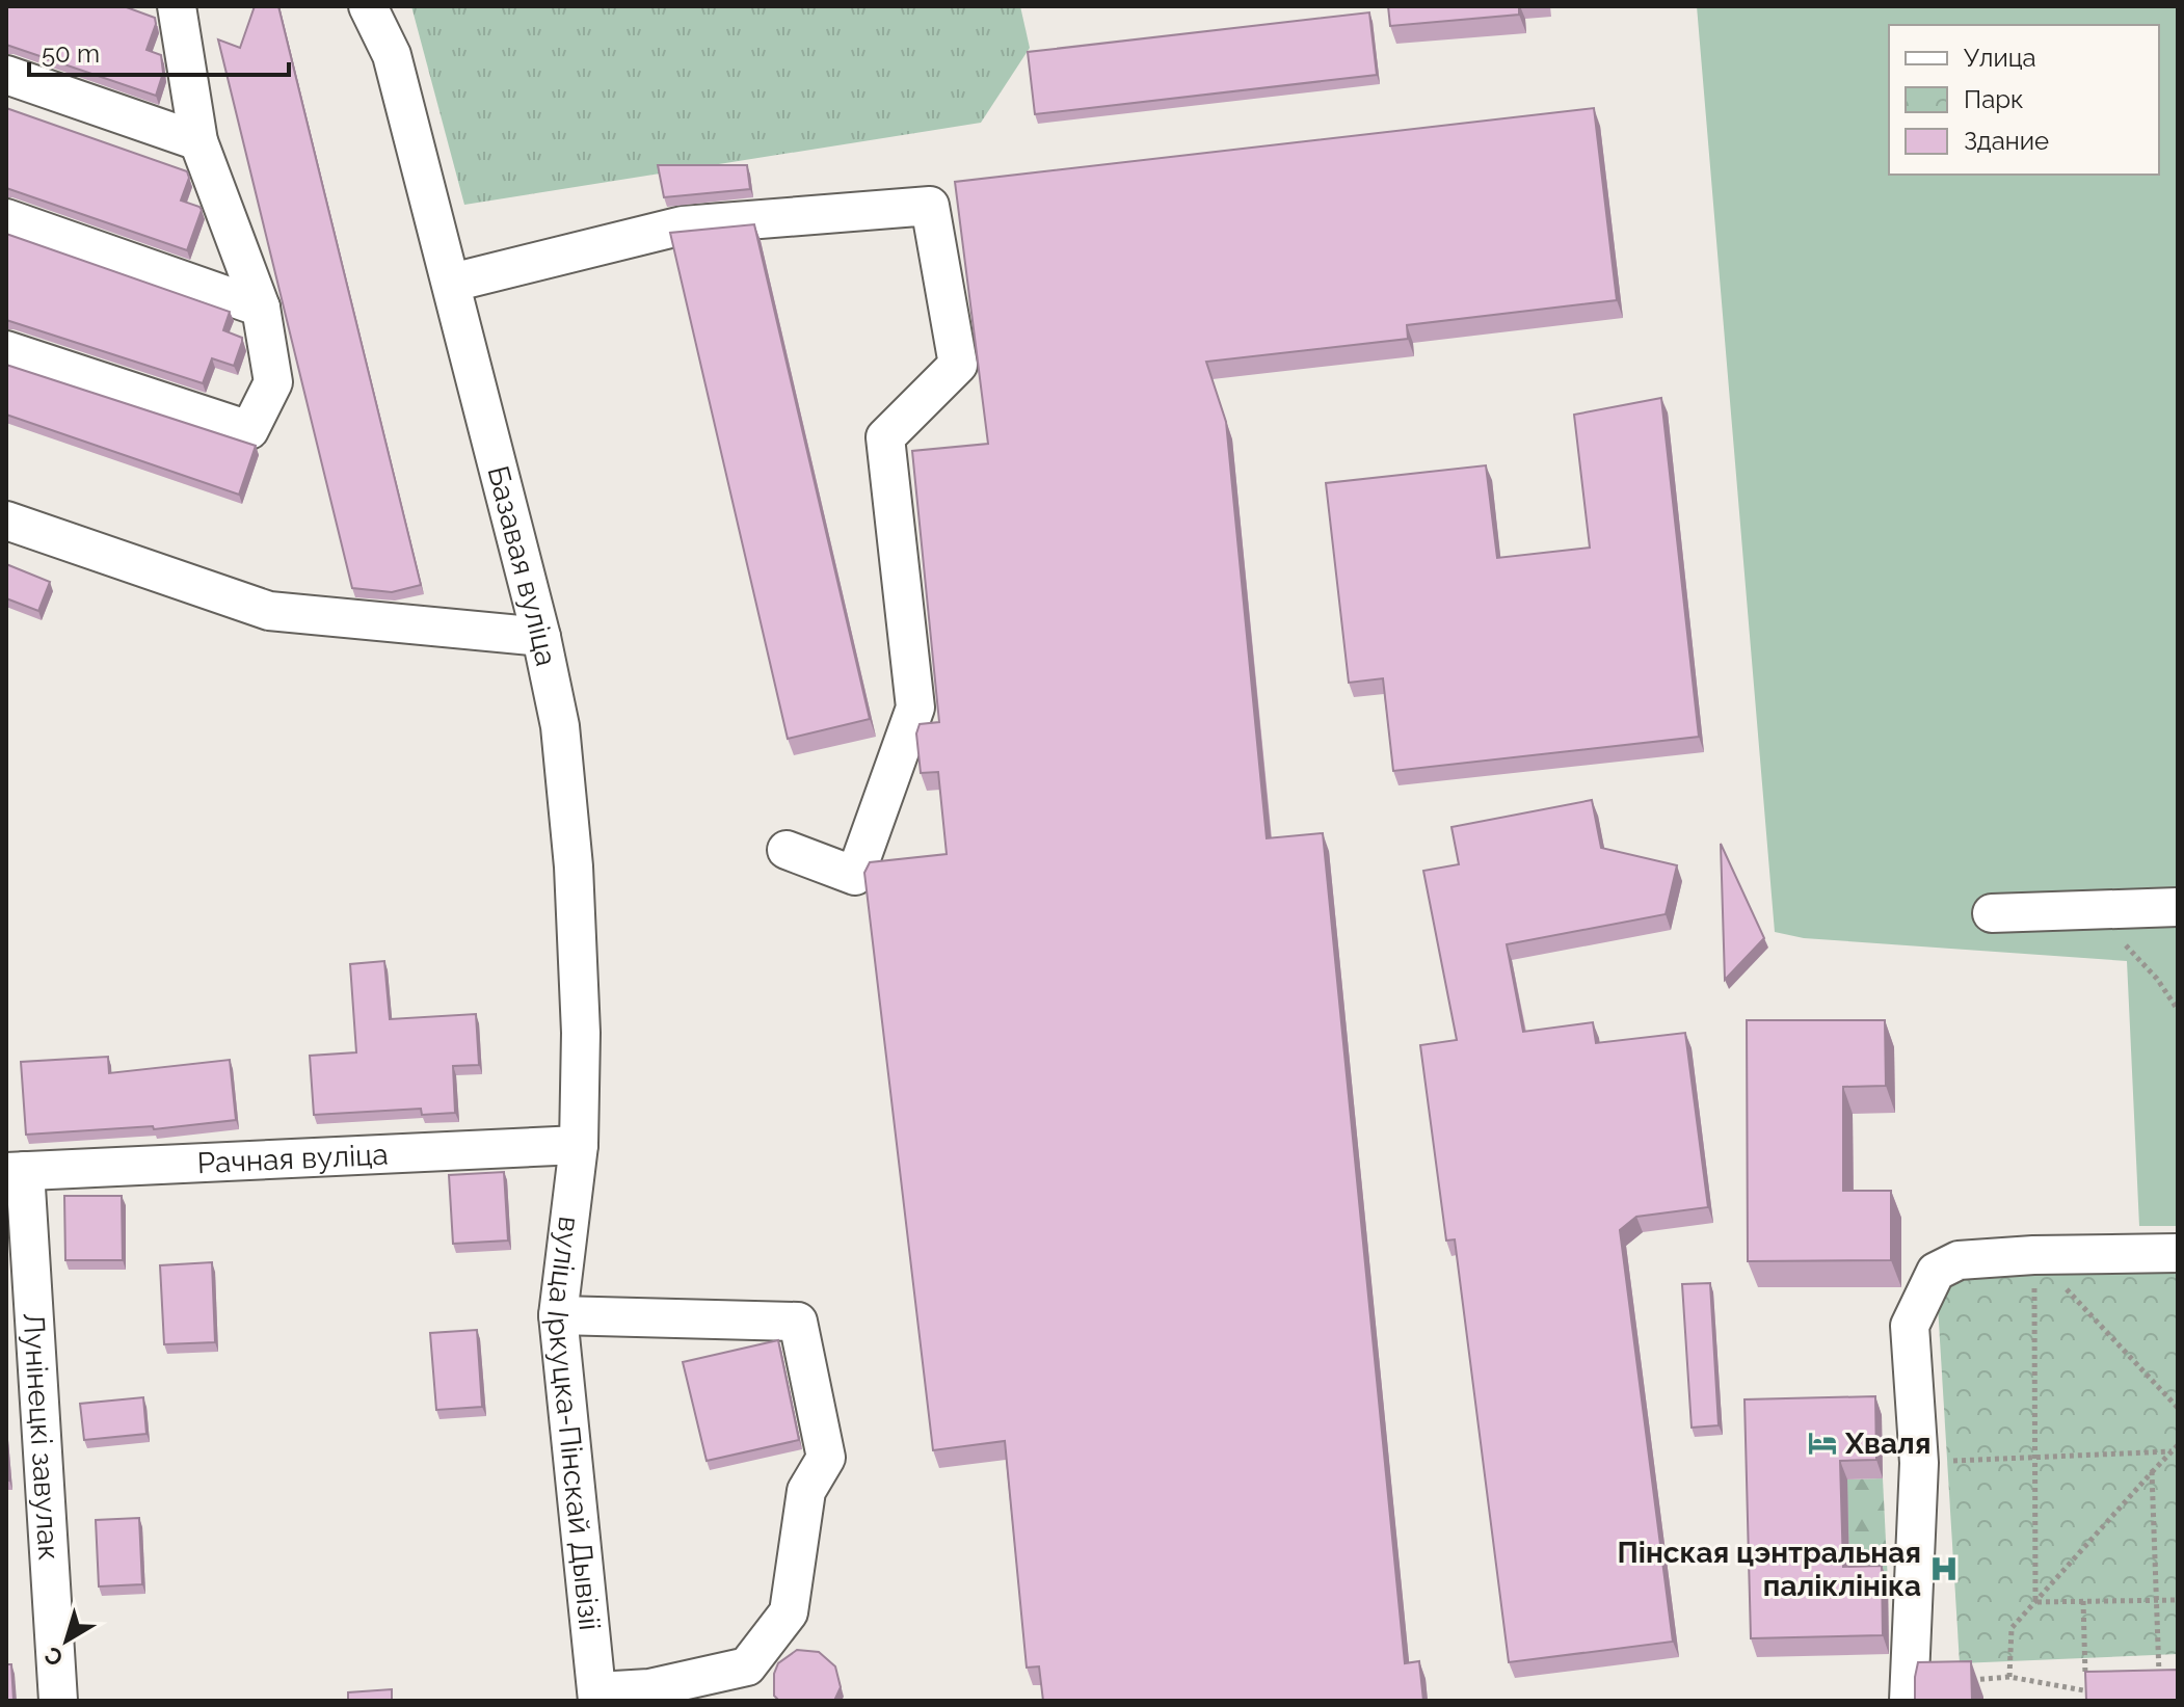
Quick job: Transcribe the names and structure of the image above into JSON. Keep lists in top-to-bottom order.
{
  "streets": {
    "street": [
      "Базавая вуліца",
      "Рачная вуліца",
      "вуліца Іркуцка-Пінскай Дывізіі",
      "Лунінецкі завулак"
    ]
  },
  "crossings": [
    ["Базавая вуліца", "Рачная вуліца"],
    ["Базавая вуліца", "вуліца Іркуцка-Пінскай Дывізіі"],
    ["Рачная вуліца", "вуліца Іркуцка-Пінскай Дывізіі"],
    ["Рачная вуліца", "Лунінецкі завулак"]
  ],
  "places": {
    "hotel": ["Хваля"],
    "hospital": ["Пінская цэнтральная паліклініка"]
  },
  "legend": ["Улица", "Парк", "Здание"],
  "scale_bar": "50 m",
  "north": "bottom left"
}
